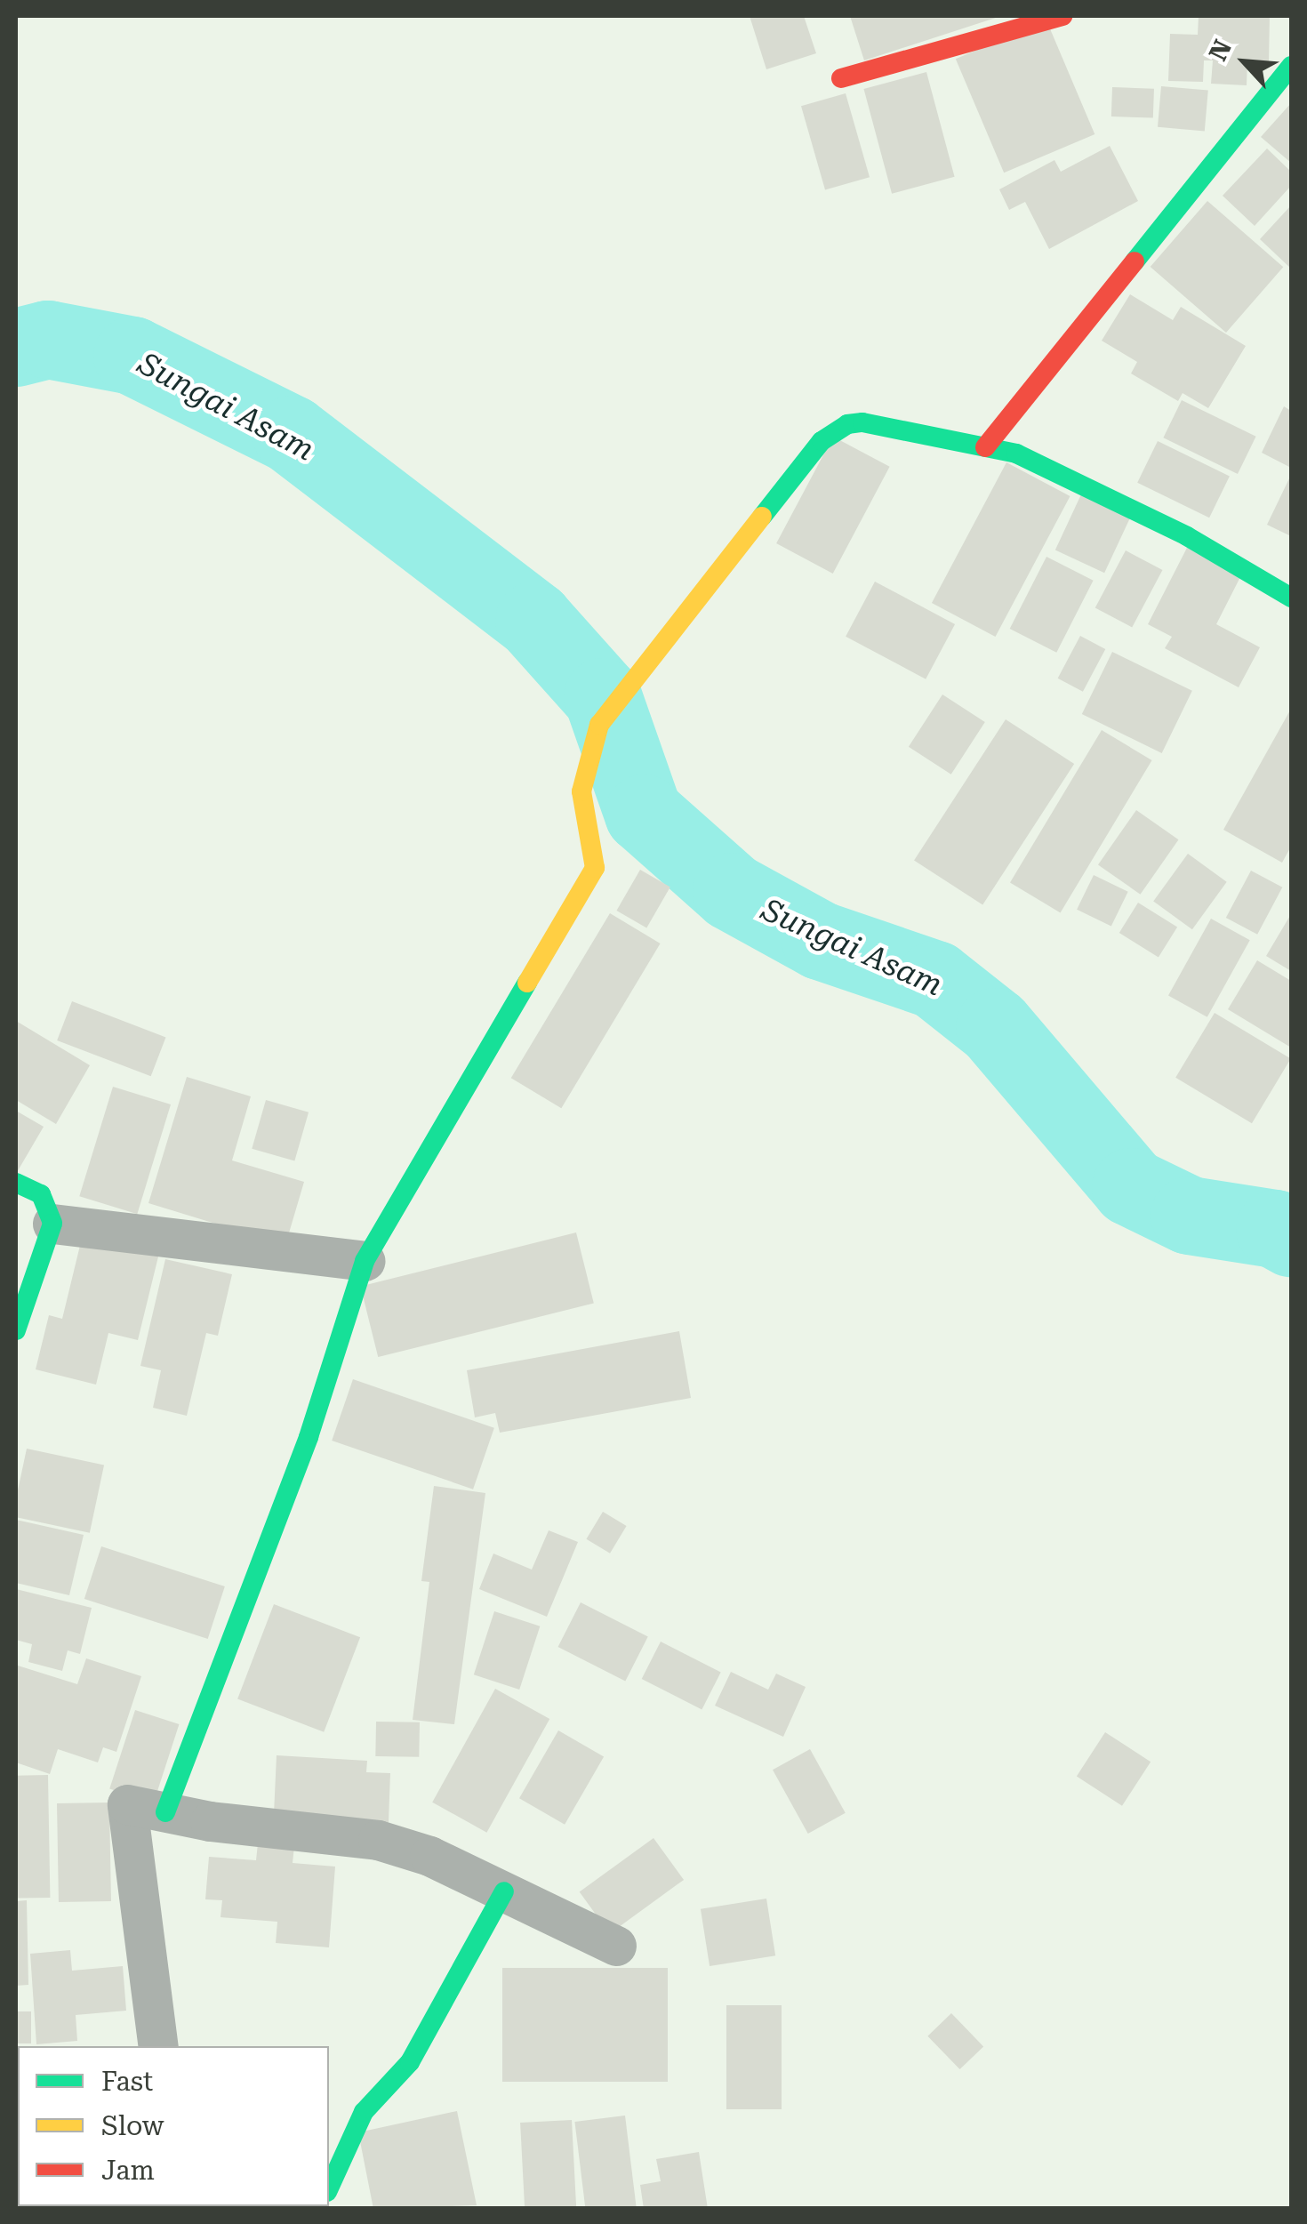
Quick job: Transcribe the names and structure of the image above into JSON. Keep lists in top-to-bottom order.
{
  "water": ["Sungai Asam"],
  "legend": ["Fast", "Slow", "Jam"],
  "north": "top left"
}
